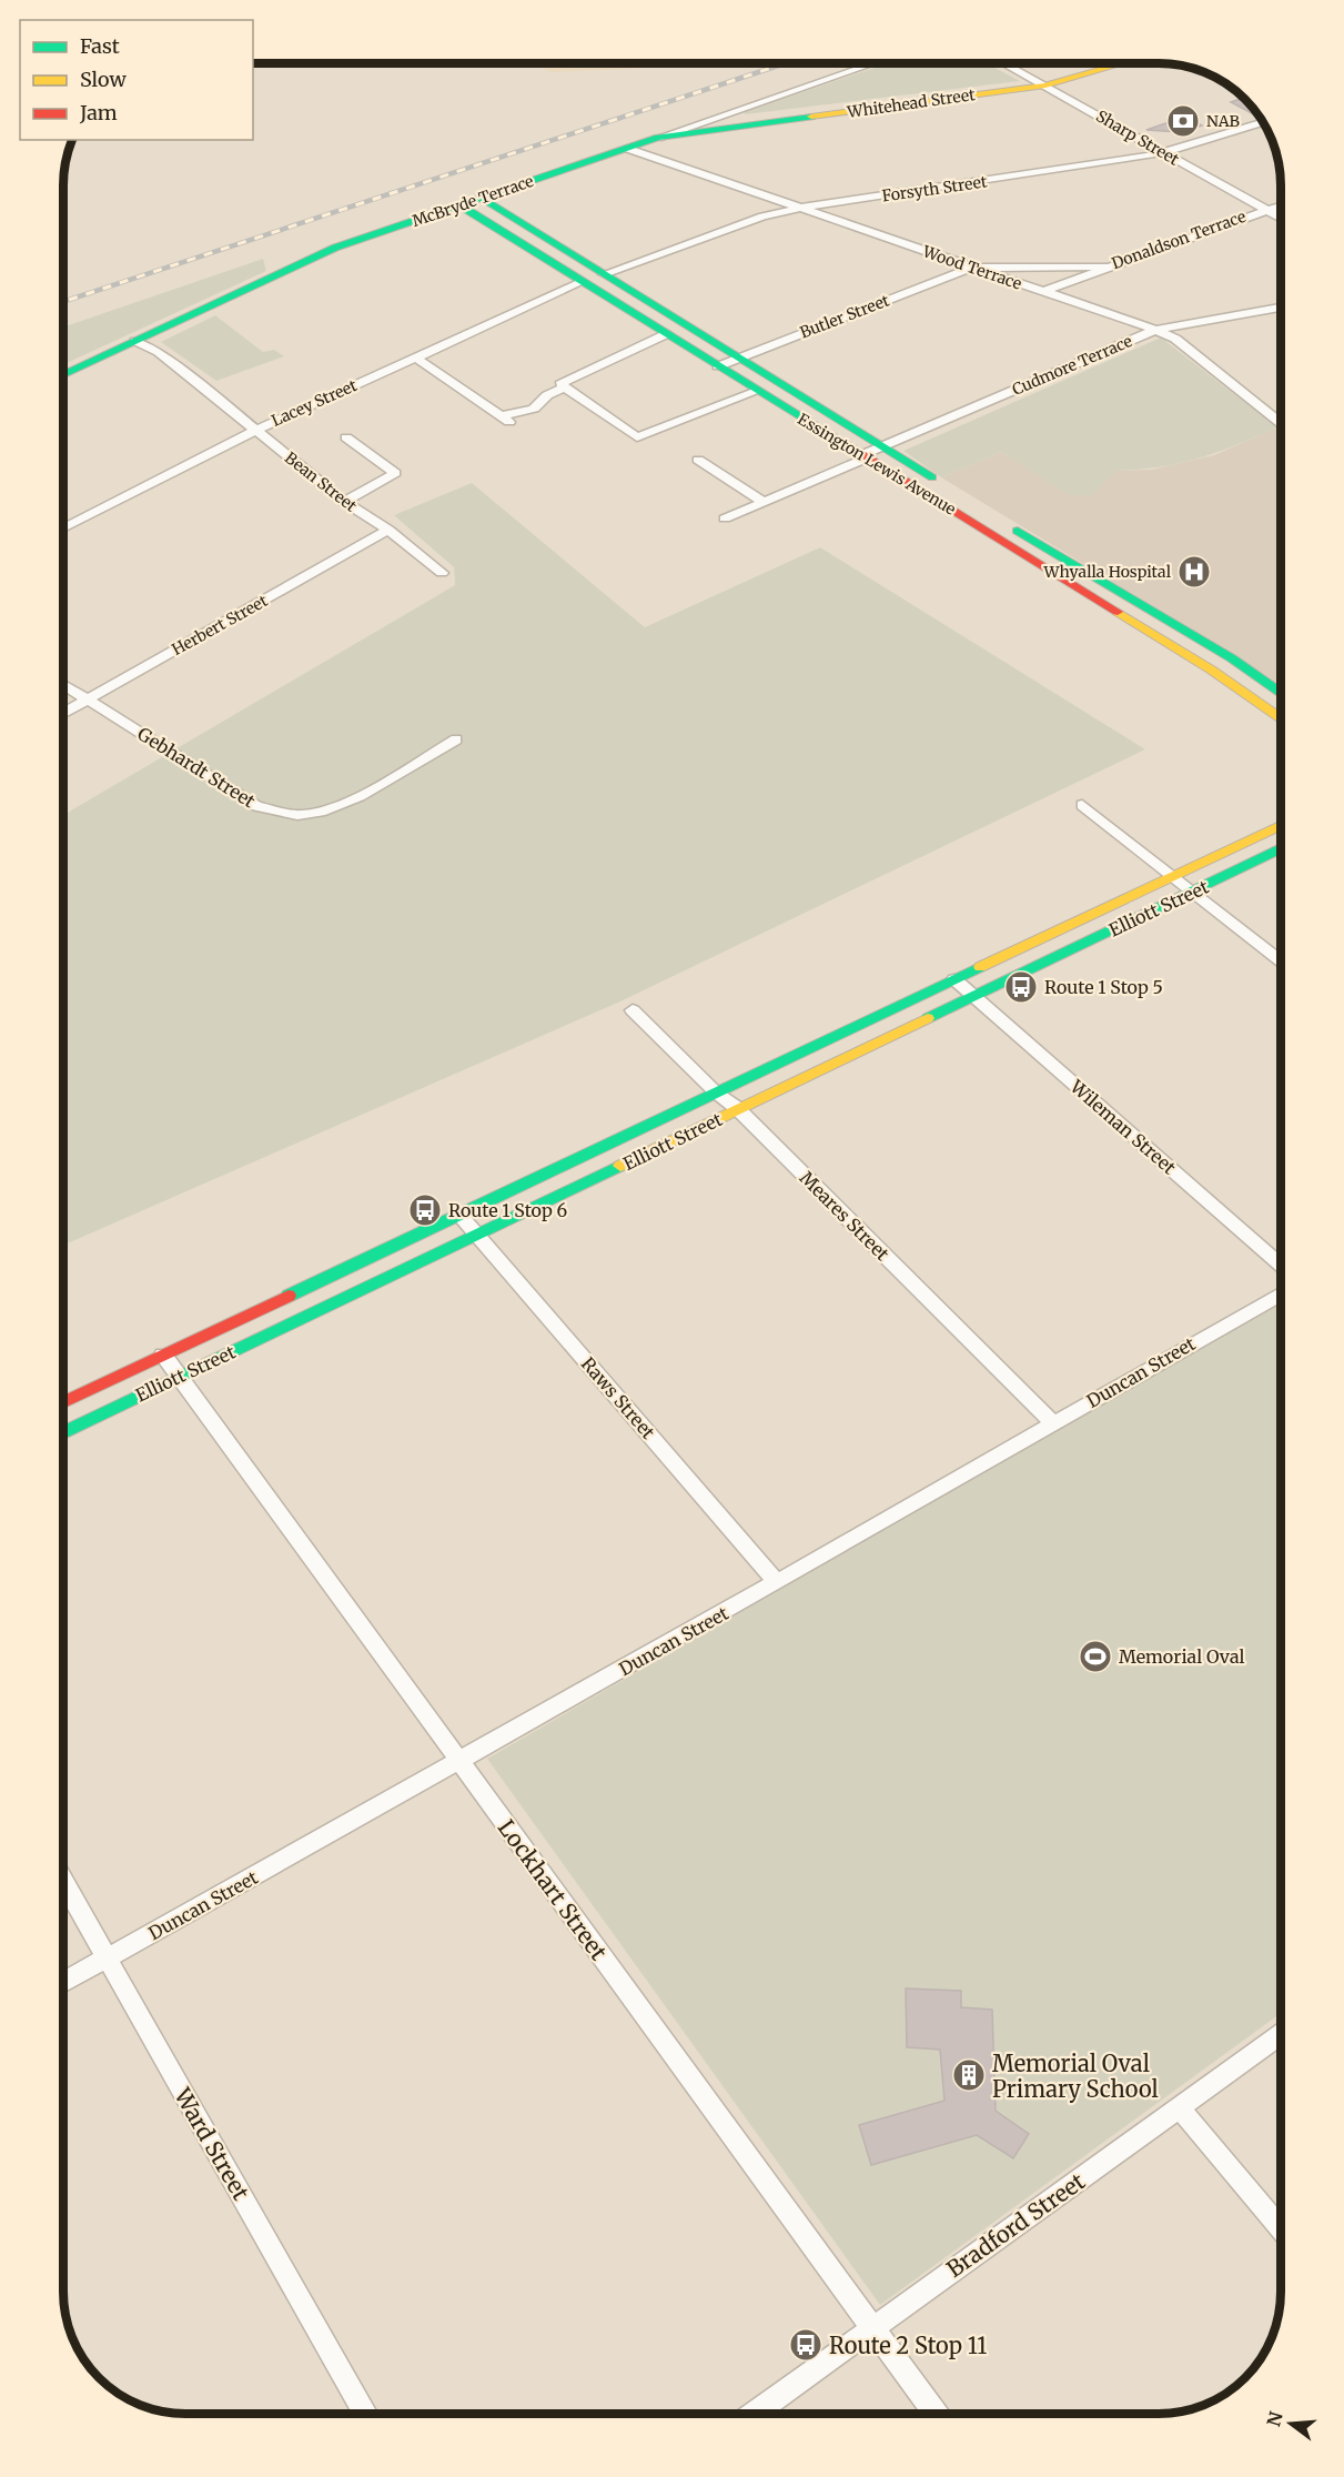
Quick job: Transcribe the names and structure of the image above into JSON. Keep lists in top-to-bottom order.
{
  "streets": {
    "main road": [
      "Whitehead Street",
      "McBryde Terrace",
      "Essington Lewis Avenue",
      "Elliott Street"
    ],
    "street": [
      "Sharp Street",
      "Forsyth Street",
      "Donaldson Terrace",
      "Wood Terrace",
      "Butler Street",
      "Cudmore Terrace",
      "Lacey Street",
      "Bean Street",
      "Herbert Street",
      "Gebhardt Street",
      "Wileman Street",
      "Meares Street",
      "Duncan Street",
      "Raws Street",
      "Lockhart Street",
      "Ward Street",
      "Bradford Street"
    ]
  },
  "crossings": [
    ["Whitehead Street", "Sharp Street"],
    ["Whitehead Street", "McBryde Terrace"],
    ["Sharp Street", "Forsyth Street"],
    ["Sharp Street", "Donaldson Terrace"],
    ["Forsyth Street", "Wood Terrace"],
    ["Forsyth Street", "Essington Lewis Avenue"],
    ["McBryde Terrace", "Wood Terrace"],
    ["McBryde Terrace", "Essington Lewis Avenue"],
    ["McBryde Terrace", "Bean Street"],
    ["Donaldson Terrace", "Wood Terrace"],
    ["Donaldson Terrace", "Butler Street"],
    ["Wood Terrace", "Butler Street"],
    ["Wood Terrace", "Cudmore Terrace"],
    ["Butler Street", "Essington Lewis Avenue"],
    ["Cudmore Terrace", "Essington Lewis Avenue"],
    ["Lacey Street", "Essington Lewis Avenue"],
    ["Lacey Street", "Bean Street"],
    ["Bean Street", "Herbert Street"],
    ["Herbert Street", "Gebhardt Street"],
    ["Elliott Street", "Wileman Street"],
    ["Elliott Street", "Meares Street"],
    ["Elliott Street", "Raws Street"],
    ["Elliott Street", "Lockhart Street"],
    ["Meares Street", "Duncan Street"],
    ["Duncan Street", "Raws Street"],
    ["Duncan Street", "Lockhart Street"],
    ["Duncan Street", "Ward Street"],
    ["Lockhart Street", "Bradford Street"]
  ],
  "places": {
    "bank": ["NAB"],
    "hospital": ["Whyalla Hospital"],
    "bus stop": ["Route 1 Stop 5", "Route 1 Stop 6", "Route 2 Stop 11"],
    "sports": ["Memorial Oval"],
    "building": ["Memorial Oval Primary School"]
  },
  "legend": ["Fast", "Slow", "Jam"],
  "north": "left"
}
